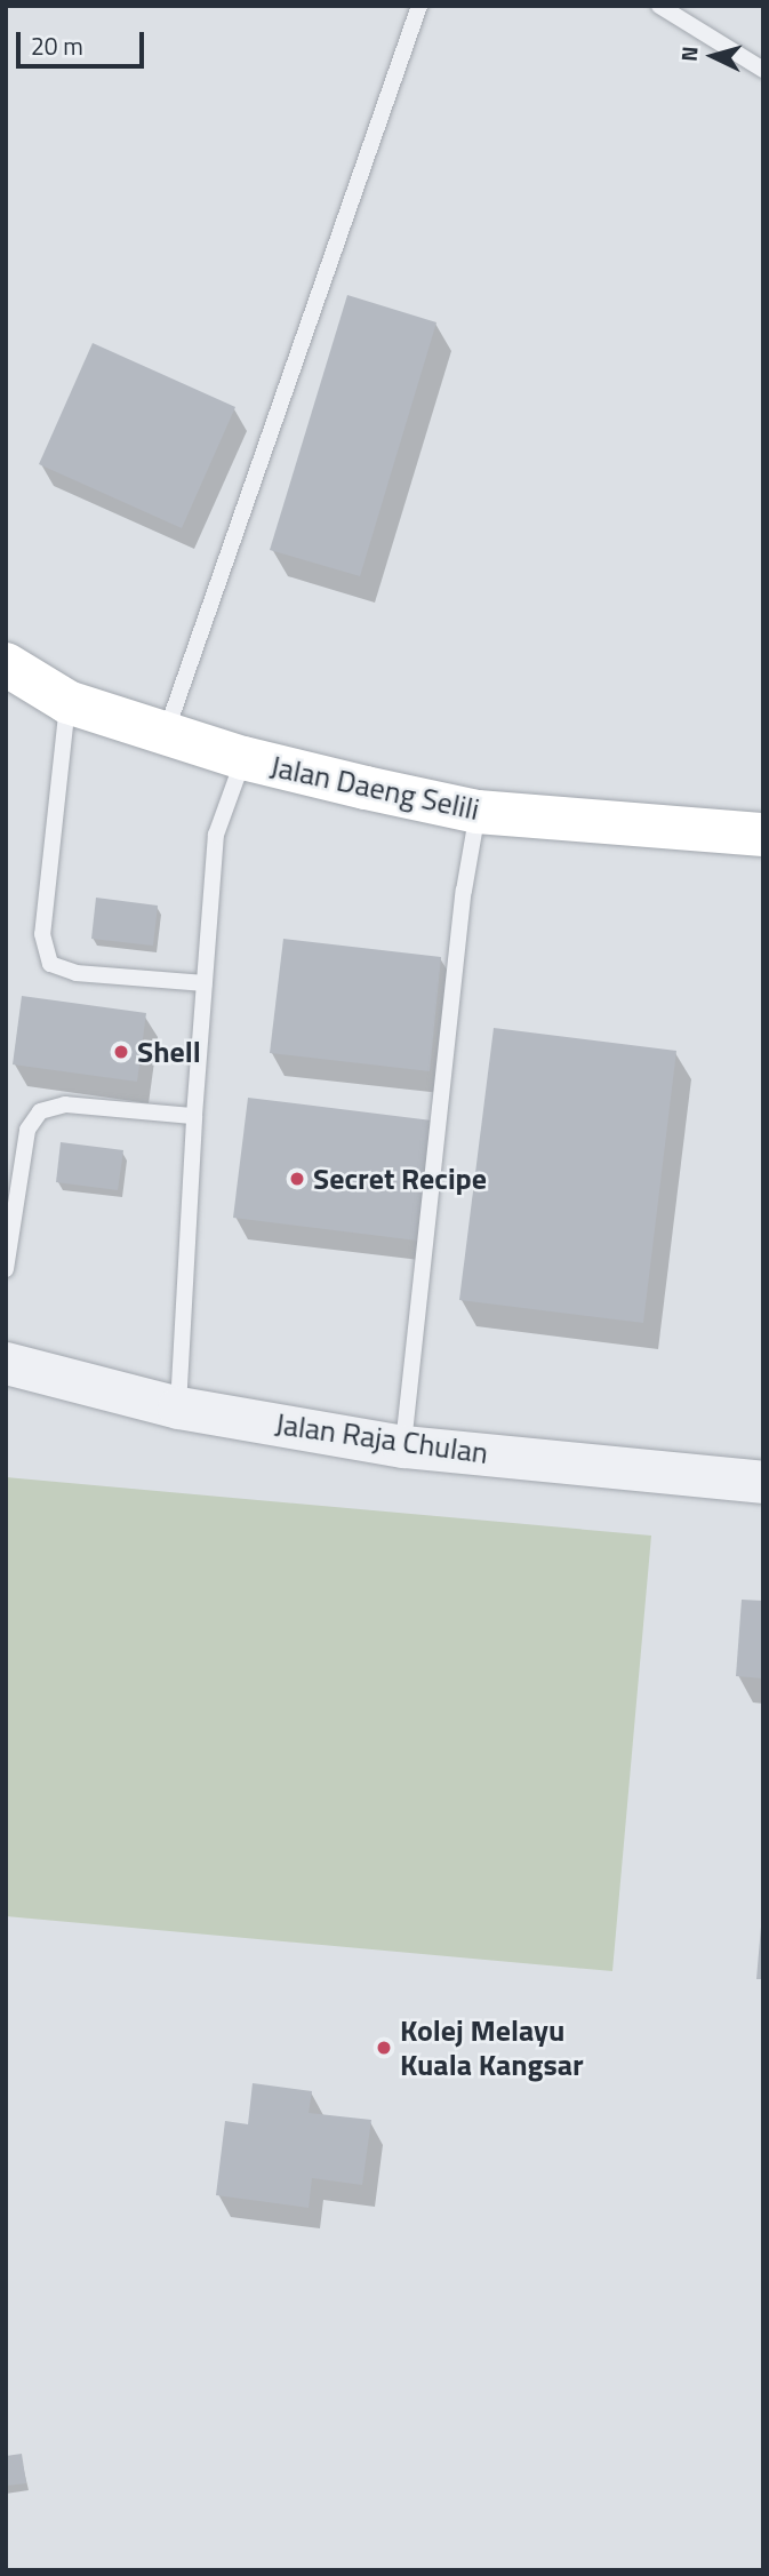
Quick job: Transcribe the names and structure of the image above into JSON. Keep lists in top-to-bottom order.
{
  "streets": {
    "highway": ["Jalan Daeng Selili"],
    "street": ["Jalan Raja Chulan"]
  },
  "places": ["Shell", "Secret Recipe", "Kolej Melayu Kuala Kangsar"],
  "scale_bar": "20 m",
  "north": "left"
}
